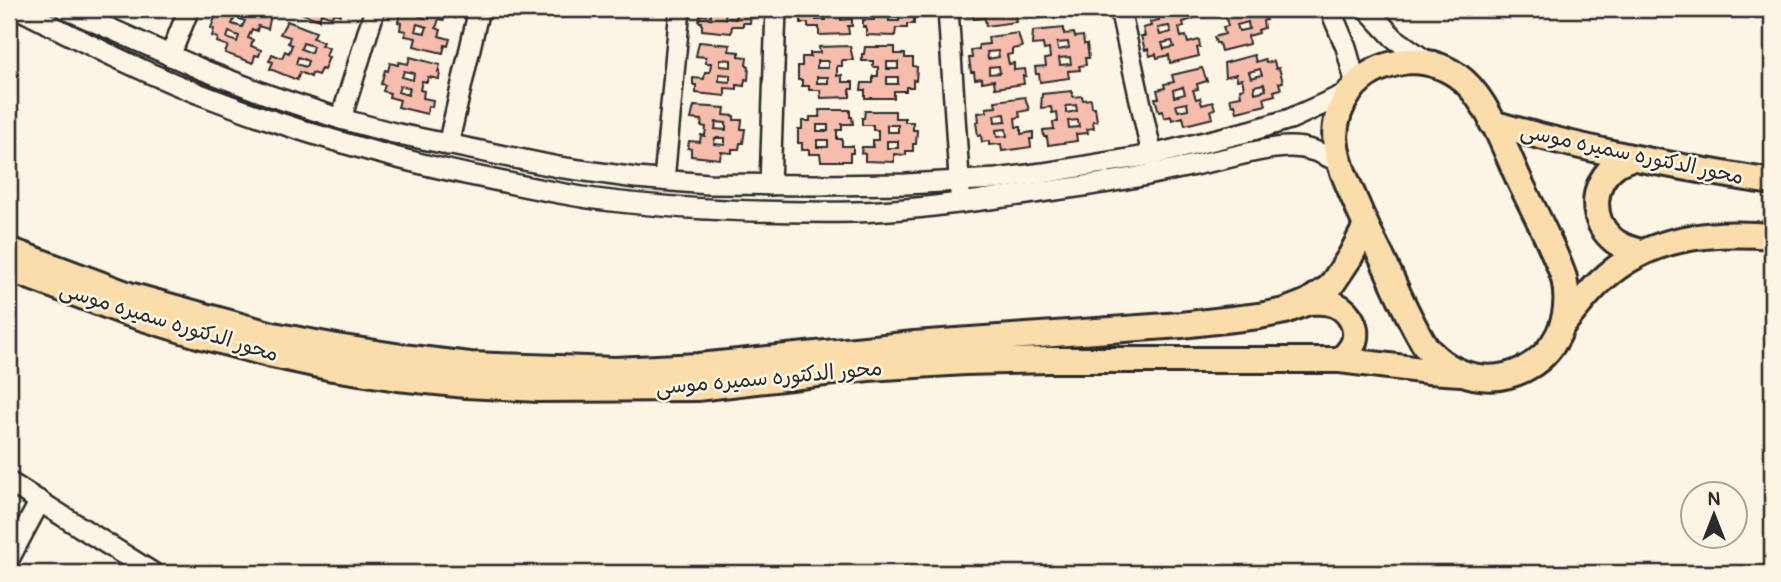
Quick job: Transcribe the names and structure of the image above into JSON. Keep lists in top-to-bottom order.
{
  "streets": {
    "main road": ["محور الدكتوره سميره موسى"]
  },
  "north": "top"
}
